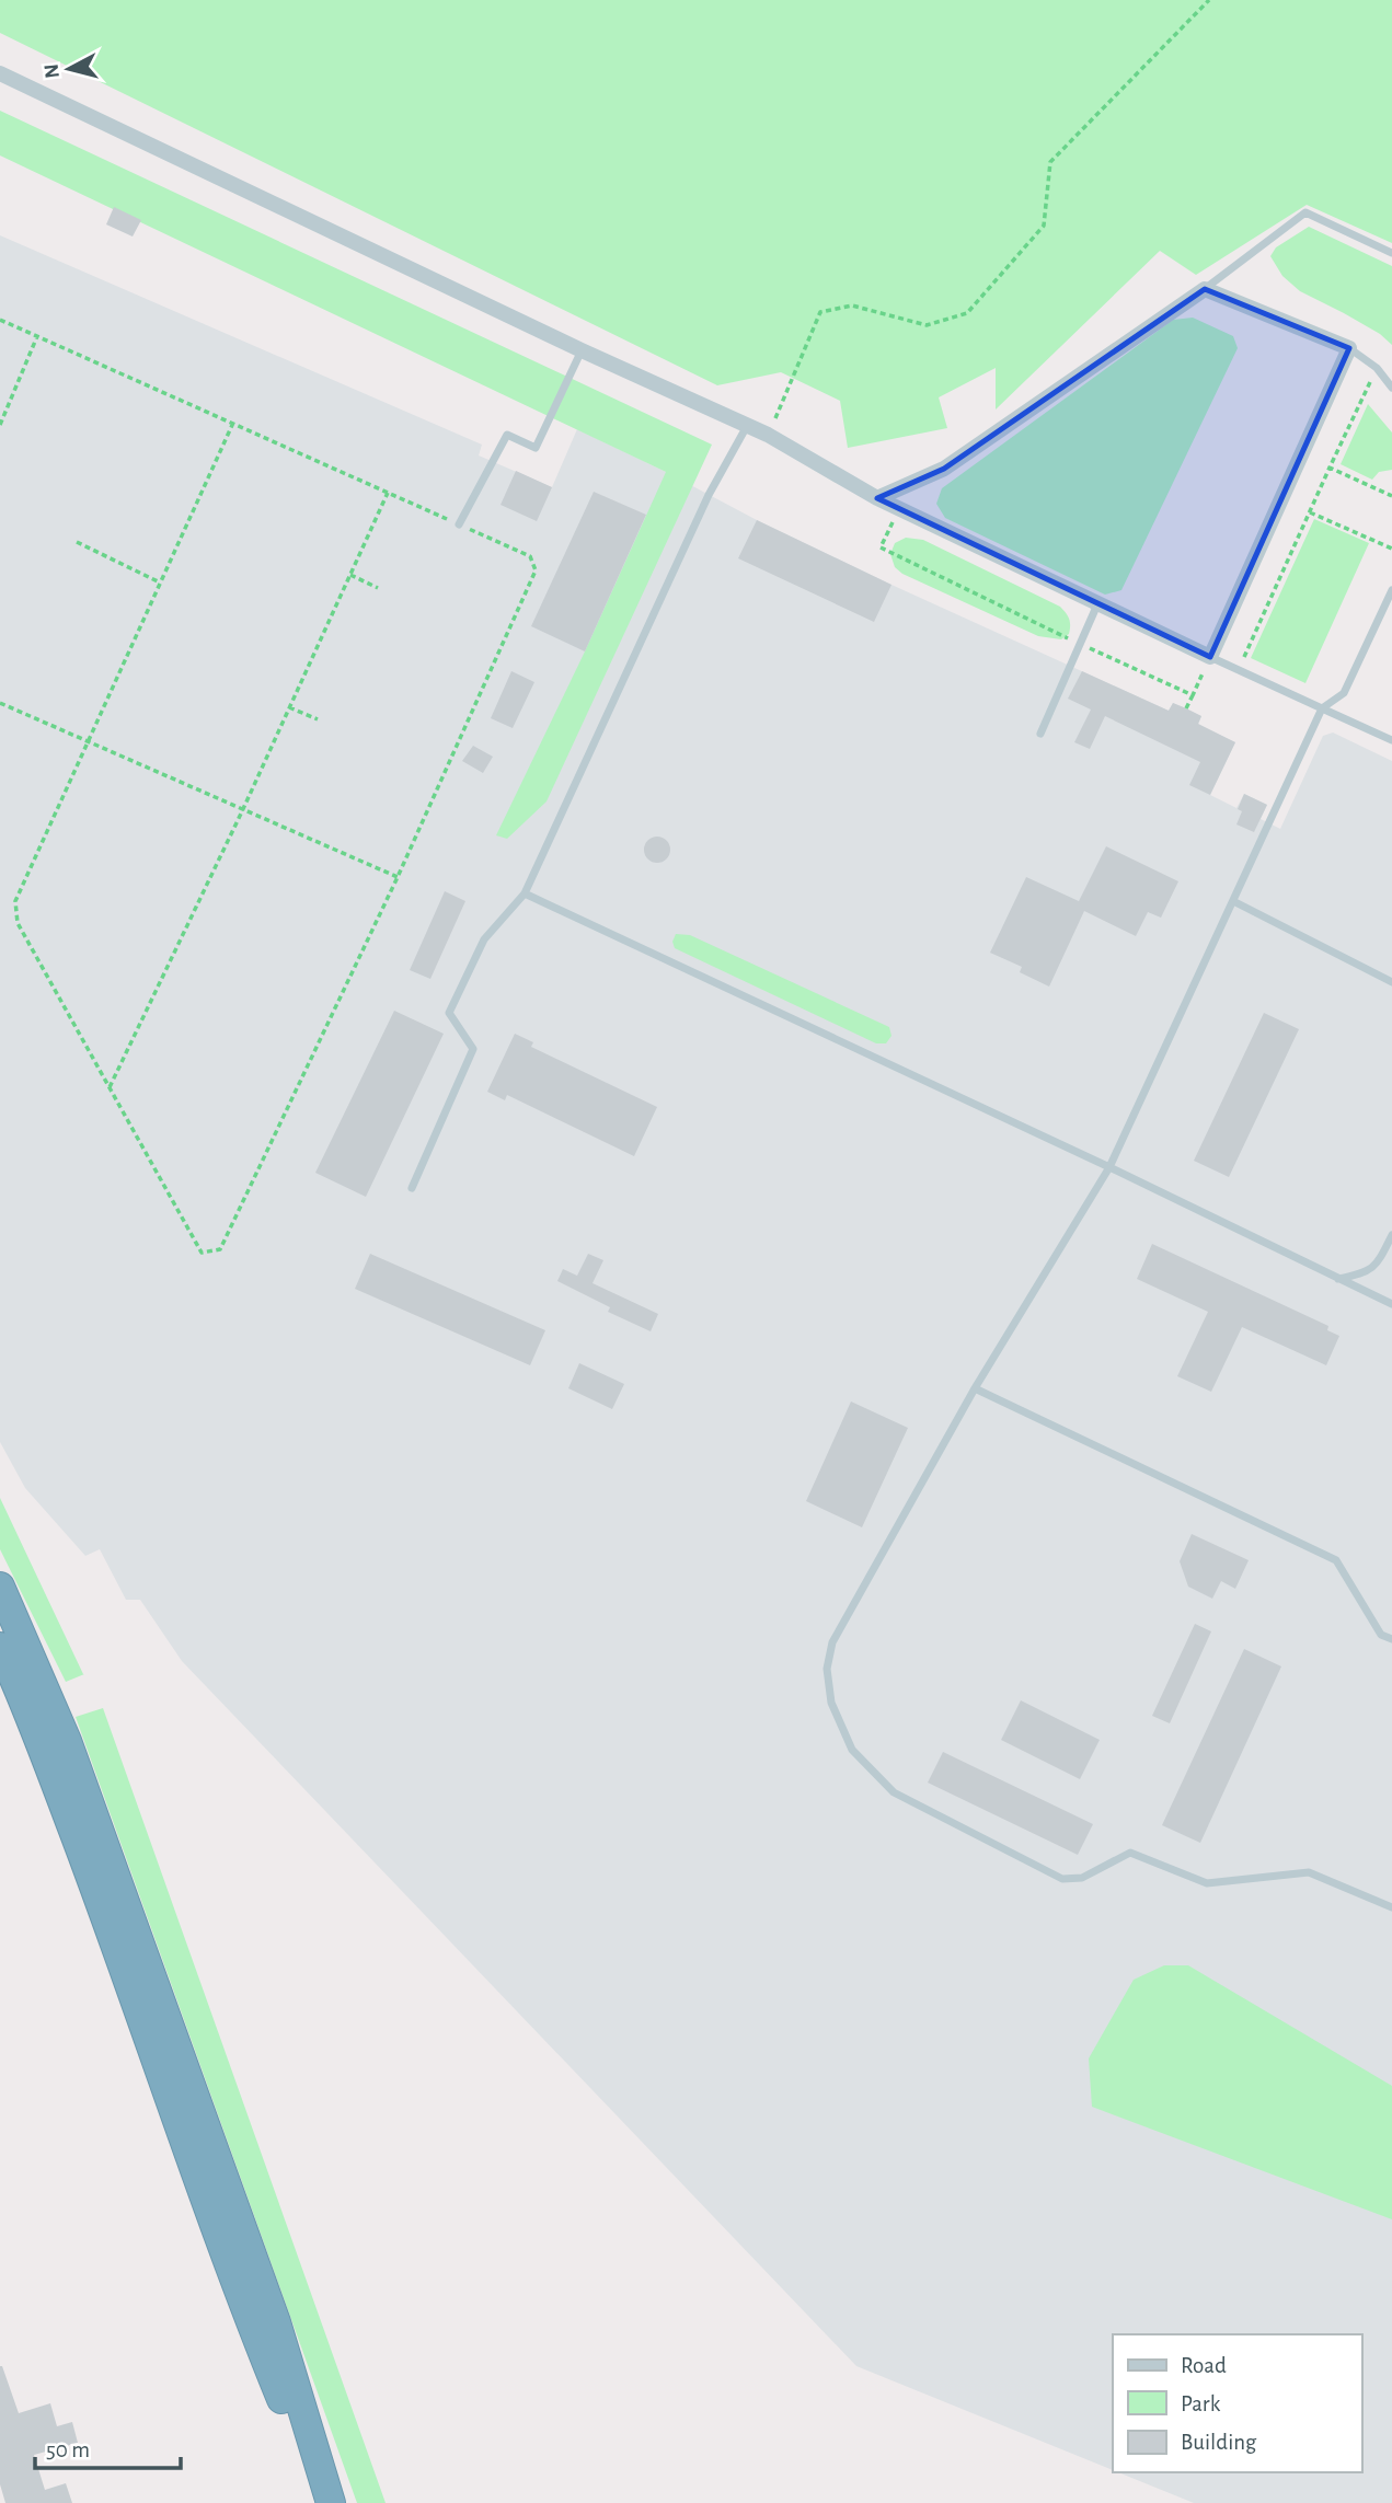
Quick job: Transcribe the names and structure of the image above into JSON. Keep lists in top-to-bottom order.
{
  "legend": ["Road", "Park", "Building"],
  "scale_bar": "50 m",
  "north": "left"
}
